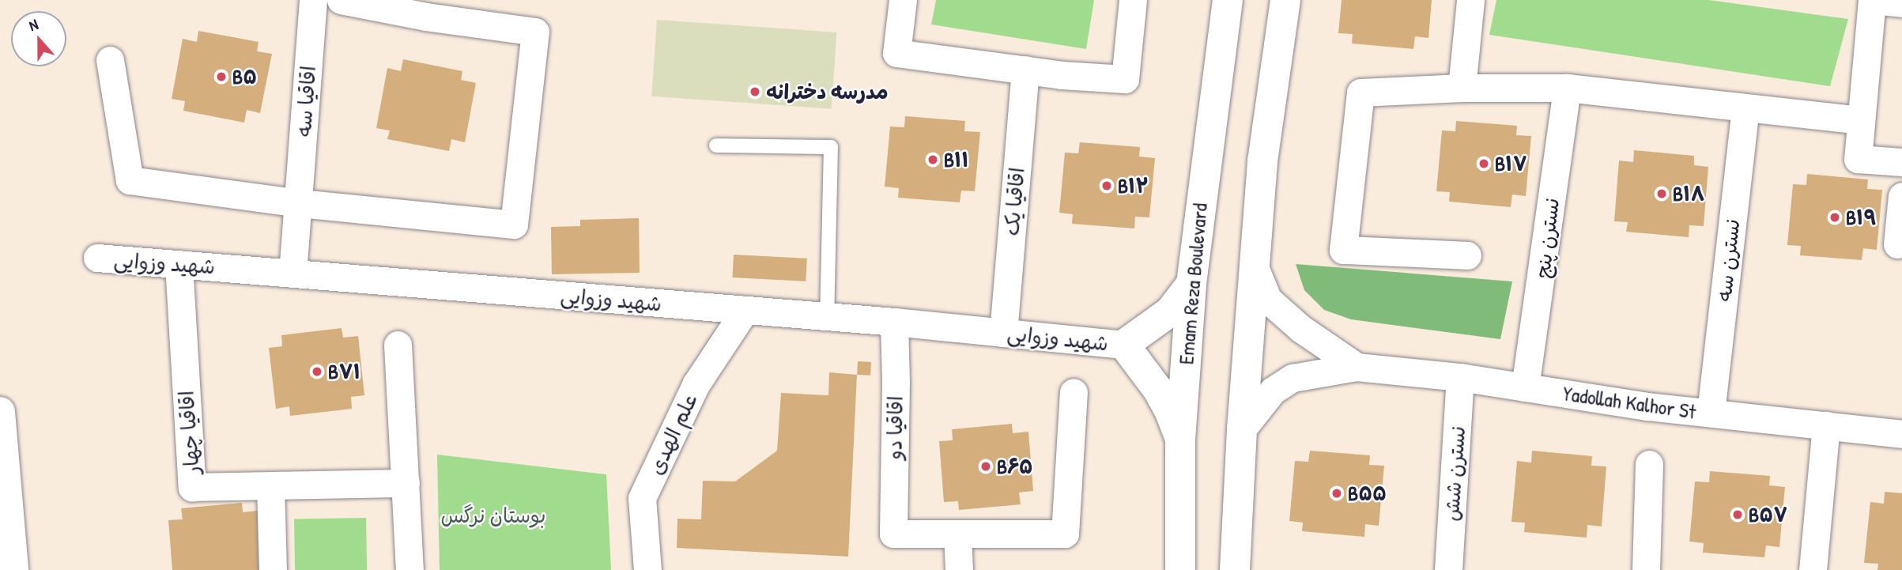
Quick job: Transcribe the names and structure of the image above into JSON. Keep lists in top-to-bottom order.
{
  "streets": {
    "street": [
      "اقاقیا سه",
      "اقاقیا یک",
      "نسترن پنج",
      "نسترن سه",
      "شهید وزوایی",
      "Emam Reza Boulevard",
      "Yadollah Kalhor St",
      "اقاقیا دو",
      "اقاقیا چهار",
      "علم الهدی",
      "نسترن شش"
    ]
  },
  "crossings": [
    ["اقاقیا سه", "شهید وزوایی"],
    ["اقاقیا یک", "شهید وزوایی"],
    ["نسترن پنج", "Yadollah Kalhor St"],
    ["نسترن سه", "Yadollah Kalhor St"],
    ["شهید وزوایی", "اقاقیا دو"],
    ["شهید وزوایی", "اقاقیا چهار"],
    ["شهید وزوایی", "علم الهدی"],
    ["Yadollah Kalhor St", "نسترن شش"]
  ],
  "parks": ["بوستان نرگس"],
  "places": [
    "B۵",
    "مدرسه دخترانه",
    "B۱۱",
    "B۱۷",
    "B۱۲",
    "B۱۸",
    "B۱۹",
    "B۷۱",
    "B۶۵",
    "B۵۵",
    "B۵۷"
  ],
  "north": "top"
}
